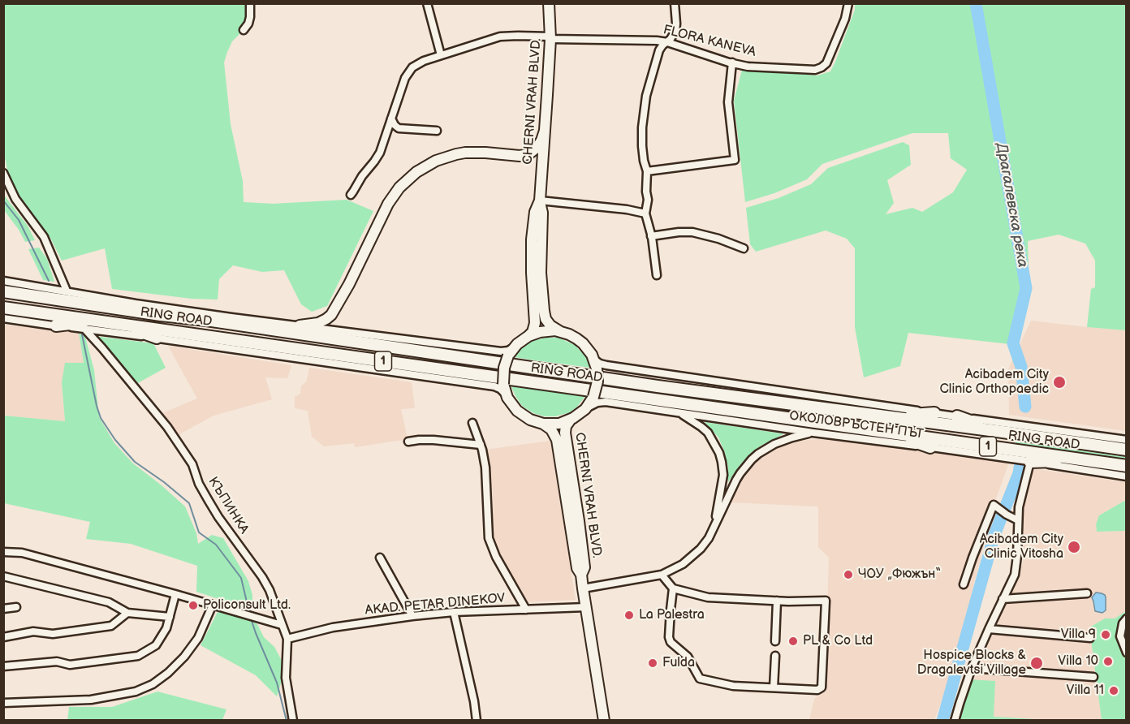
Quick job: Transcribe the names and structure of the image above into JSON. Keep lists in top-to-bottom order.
{
  "streets": {
    "highway": ["RING ROAD", "1"],
    "main road": ["CHERNI VRAH BLVD."],
    "street": [
      "FLORA KANEVA",
      "ОКОЛОВРЪСТЕН ПЪТ",
      "КЪПИНКА",
      "AKAD. PETAR DINEKOV"
    ]
  },
  "crossings": [
    ["FLORA KANEVA", "CHERNI VRAH BLVD."],
    ["CHERNI VRAH BLVD.", "RING ROAD"],
    ["CHERNI VRAH BLVD.", "ОКОЛОВРЪСТЕН ПЪТ"],
    ["CHERNI VRAH BLVD.", "AKAD. PETAR DINEKOV"],
    ["RING ROAD", "ОКОЛОВРЪСТЕН ПЪТ"],
    ["RING ROAD", "КЪПИНКА"],
    ["КЪПИНКА", "AKAD. PETAR DINEKOV"]
  ],
  "water": ["Драгалевска река"],
  "places": [
    "Acibadem City Clinic Orthopaedic",
    "Acibadem City Clinic Vitosha",
    "ЧОУ „Фюжън“",
    "Policonsult Ltd.",
    "La Palestra",
    "Villa 9",
    "PL & Co Ltd",
    "Villa 10",
    "Fulda",
    "Hospice Blocks & Dragalevtsi Village",
    "Villa 11"
  ]
}
